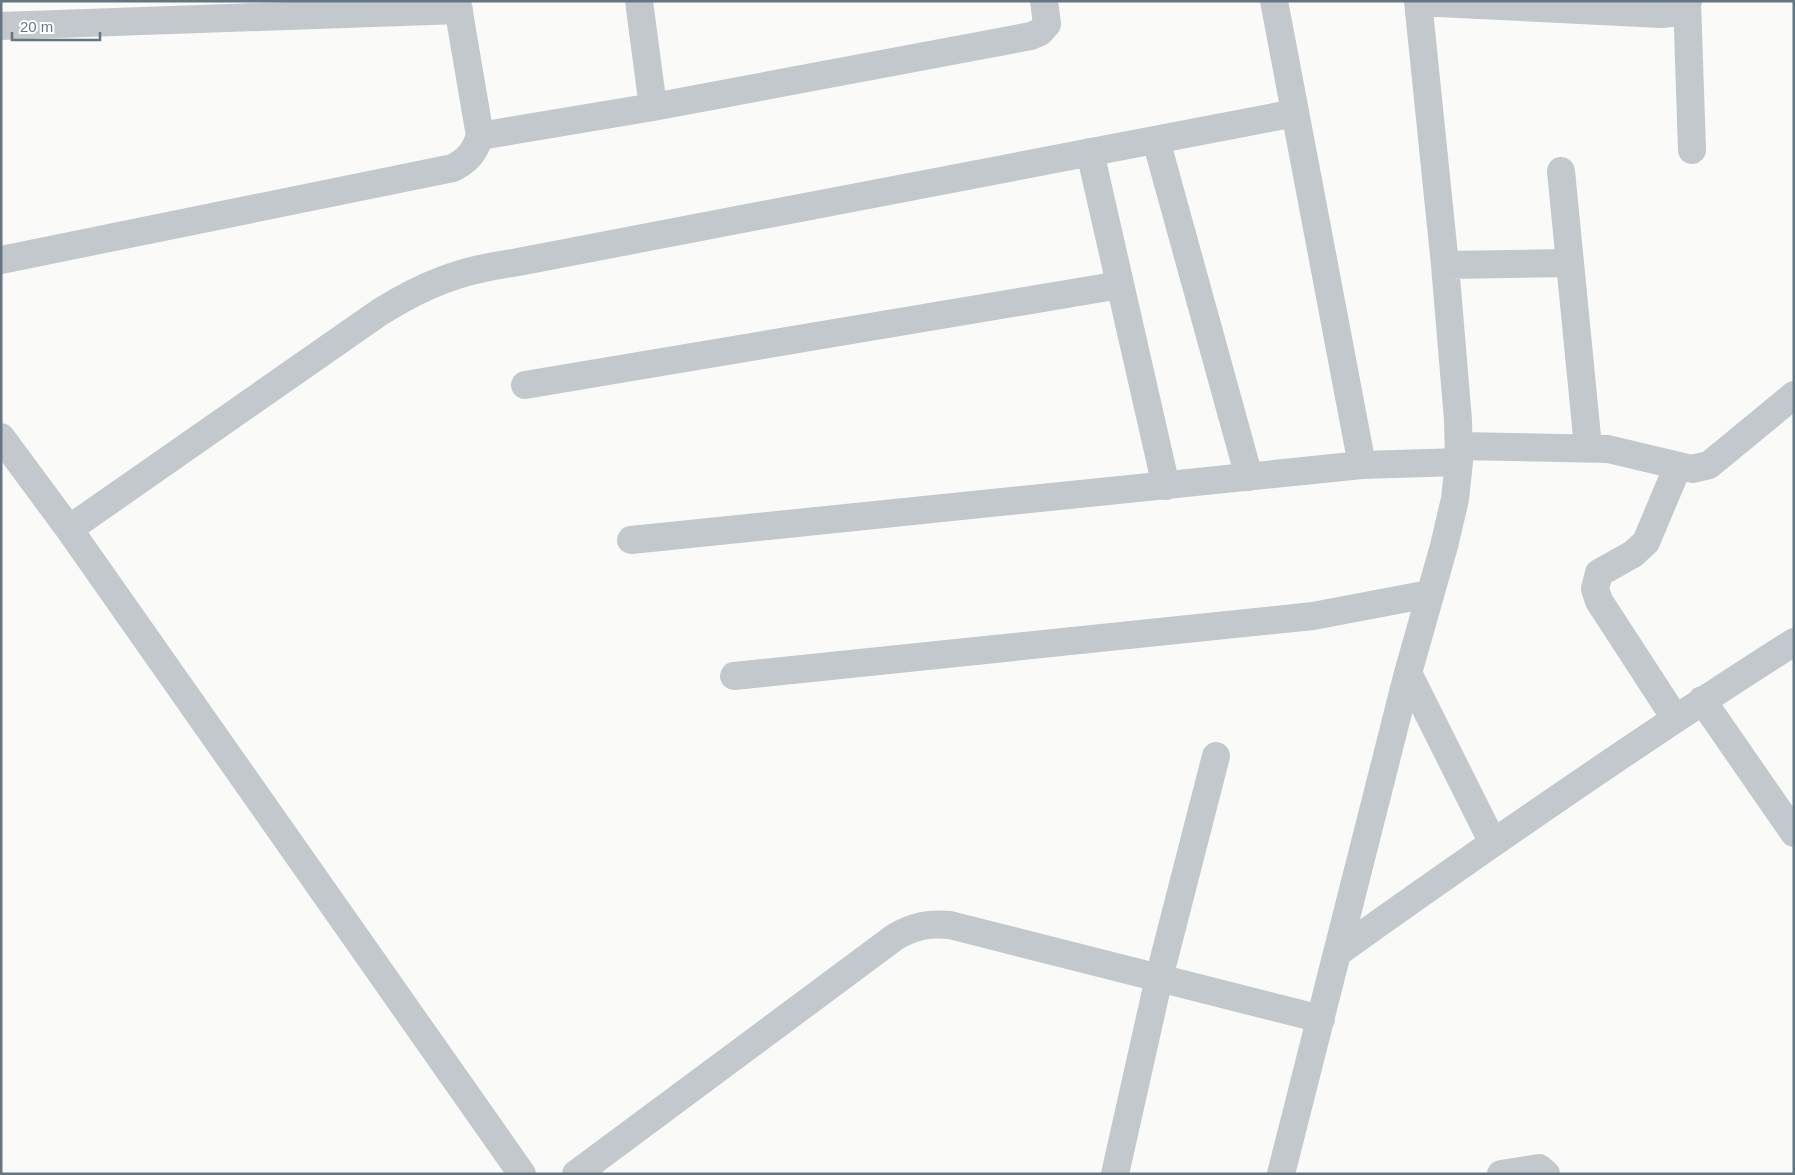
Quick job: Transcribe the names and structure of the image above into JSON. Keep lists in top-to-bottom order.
{
  "scale_bar": "20 m"
}
